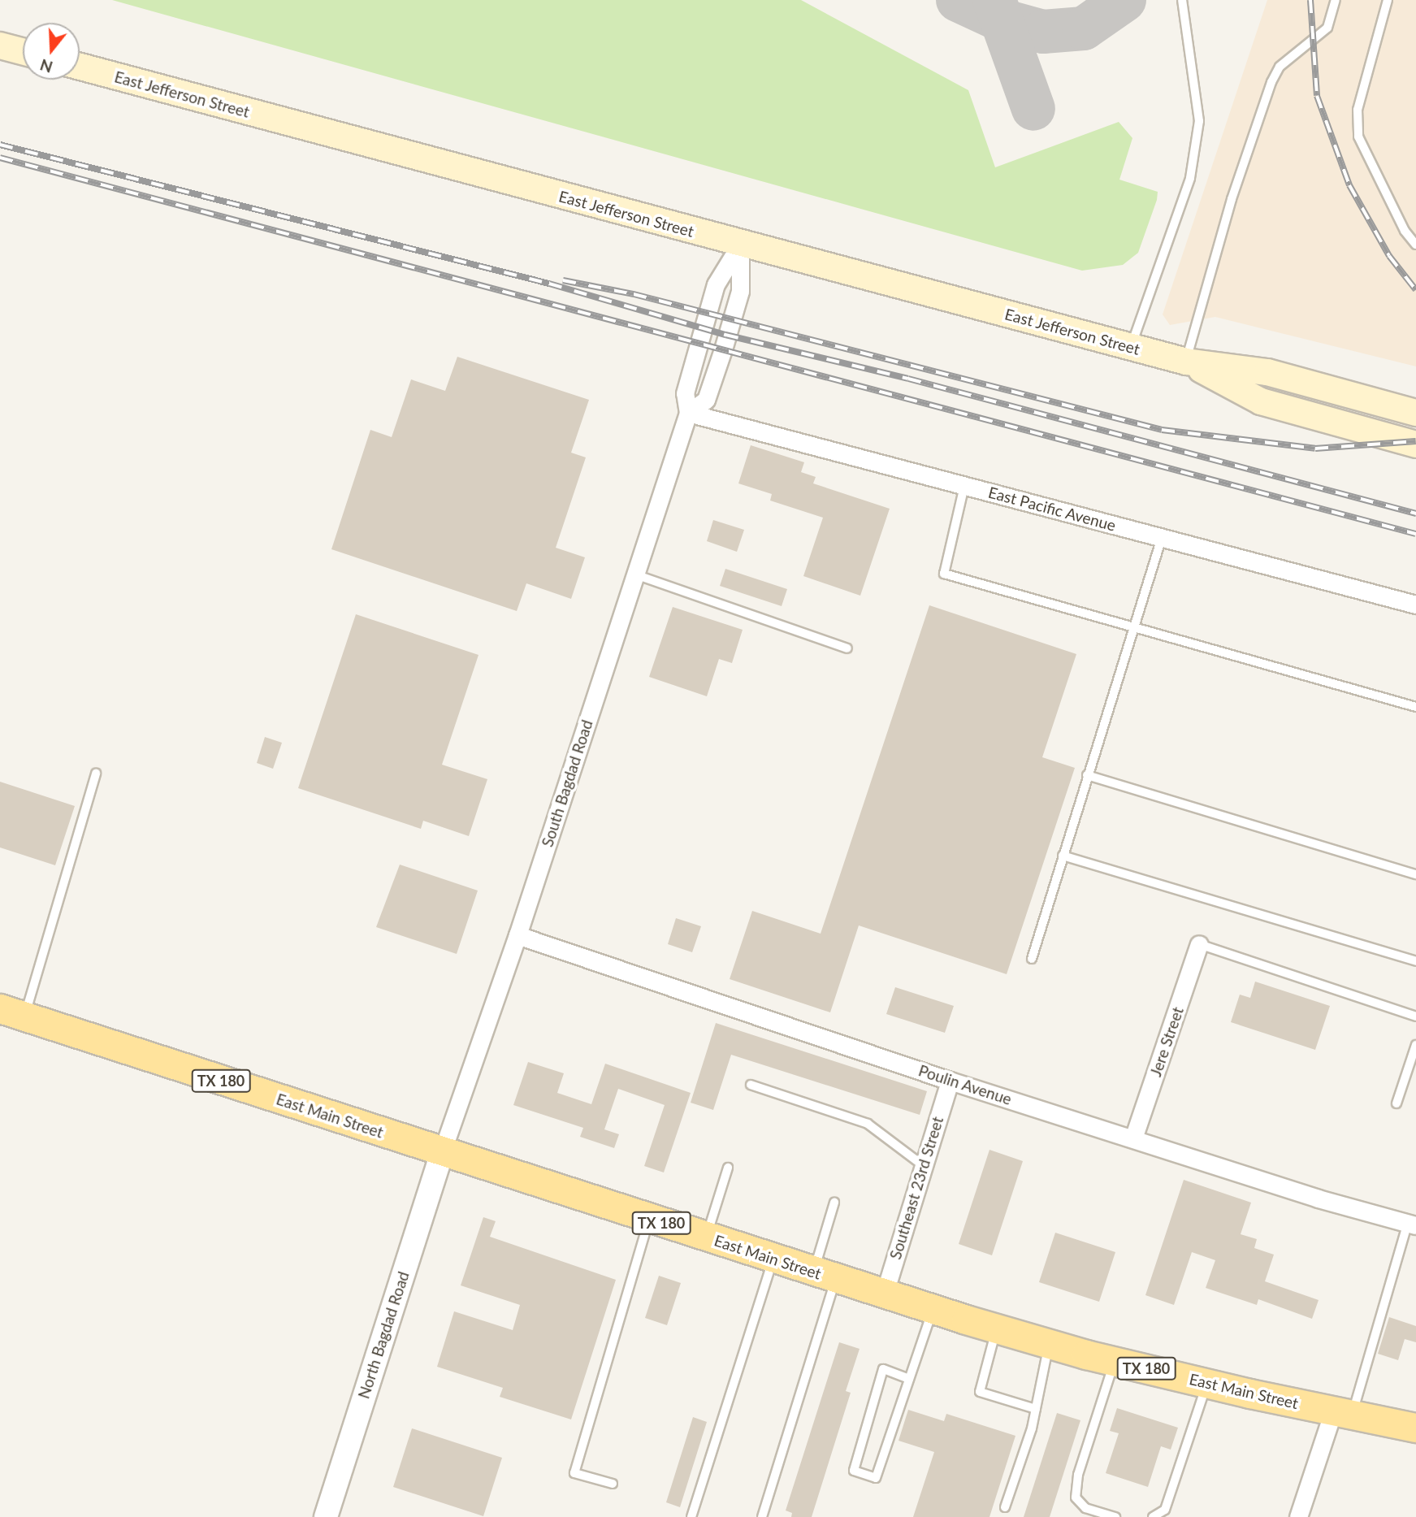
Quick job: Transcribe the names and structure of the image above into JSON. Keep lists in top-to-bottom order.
{
  "streets": {
    "main road": ["East Jefferson Street", "TX 180", "East Main Street"],
    "street": [
      "East Pacific Avenue",
      "South Bagdad Road",
      "Jere Street",
      "Poulin Avenue",
      "Southeast 23rd Street",
      "North Bagdad Road"
    ]
  },
  "crossings": [
    ["East Jefferson Street", "South Bagdad Road"],
    ["East Pacific Avenue", "South Bagdad Road"],
    ["South Bagdad Road", "Poulin Avenue"],
    ["South Bagdad Road", "East Main Street"],
    ["South Bagdad Road", "North Bagdad Road"],
    ["Jere Street", "Poulin Avenue"],
    ["Poulin Avenue", "Southeast 23rd Street"],
    ["East Main Street", "Southeast 23rd Street"],
    ["East Main Street", "North Bagdad Road"]
  ],
  "north": "bottom"
}
